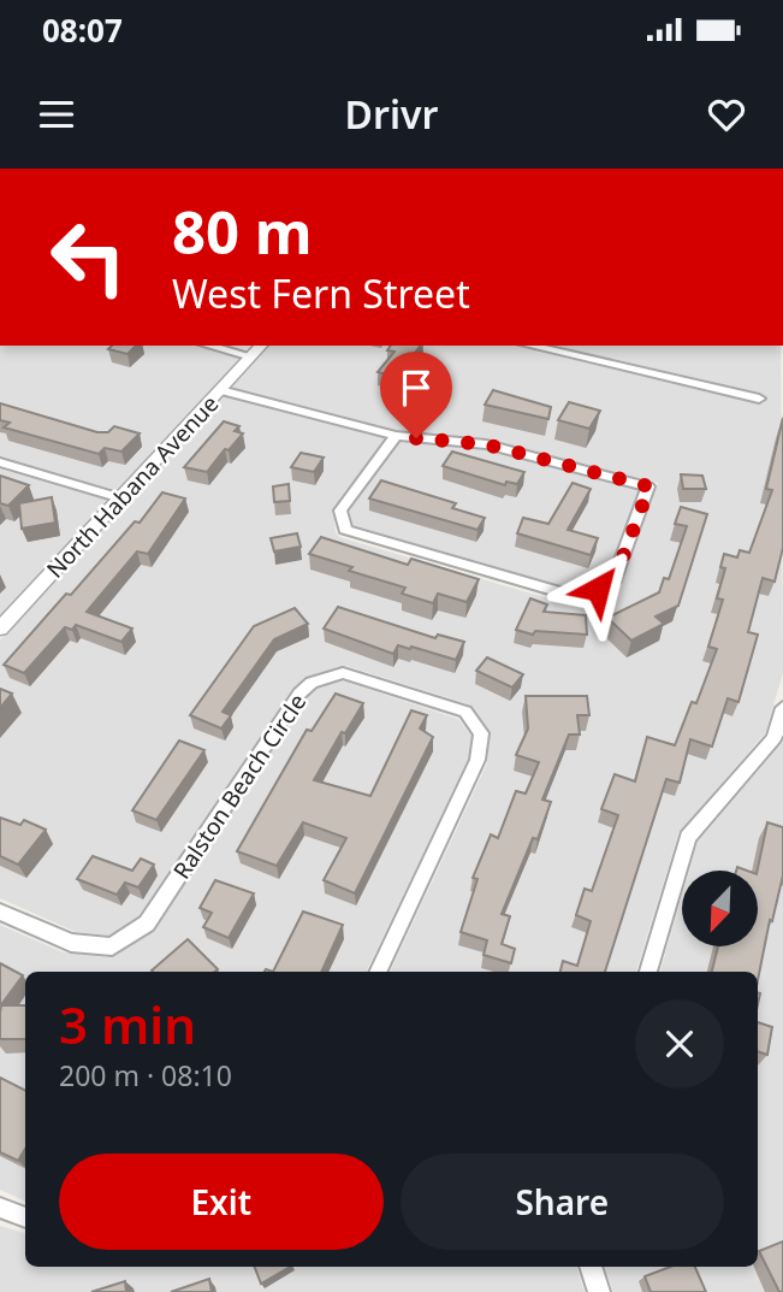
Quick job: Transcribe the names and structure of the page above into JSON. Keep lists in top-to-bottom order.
{
  "streets": {
    "street": ["North Habana Avenue", "Ralston Beach Circle"]
  },
  "north": "bottom left",
  "page": {
    "status": "08:07",
    "header": "Drivr",
    "turn": ["80 m", "West Fern Street"],
    "heading": ["3 min", "200 m · 08:10"],
    "buttons": ["Exit", "Share"]
  }
}
